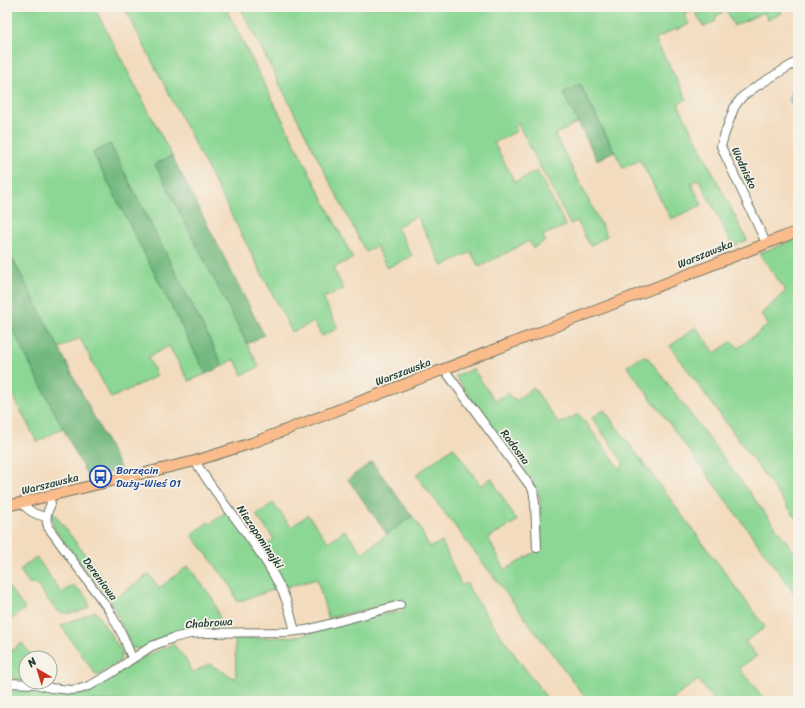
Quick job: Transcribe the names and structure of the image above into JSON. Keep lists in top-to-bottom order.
{
  "streets": {
    "main road": ["Warszawska"],
    "street": [
      "Wodnisko",
      "Radosna",
      "Niezapominajki",
      "Dereniowa",
      "Chabrowa"
    ]
  },
  "crossings": [
    ["Wodnisko", "Warszawska"],
    ["Warszawska", "Radosna"],
    ["Warszawska", "Niezapominajki"],
    ["Niezapominajki", "Chabrowa"],
    ["Dereniowa", "Chabrowa"]
  ],
  "places": {
    "bus stop": ["Borzęcin Duży-Wieś 01"]
  },
  "north": "top left"
}
